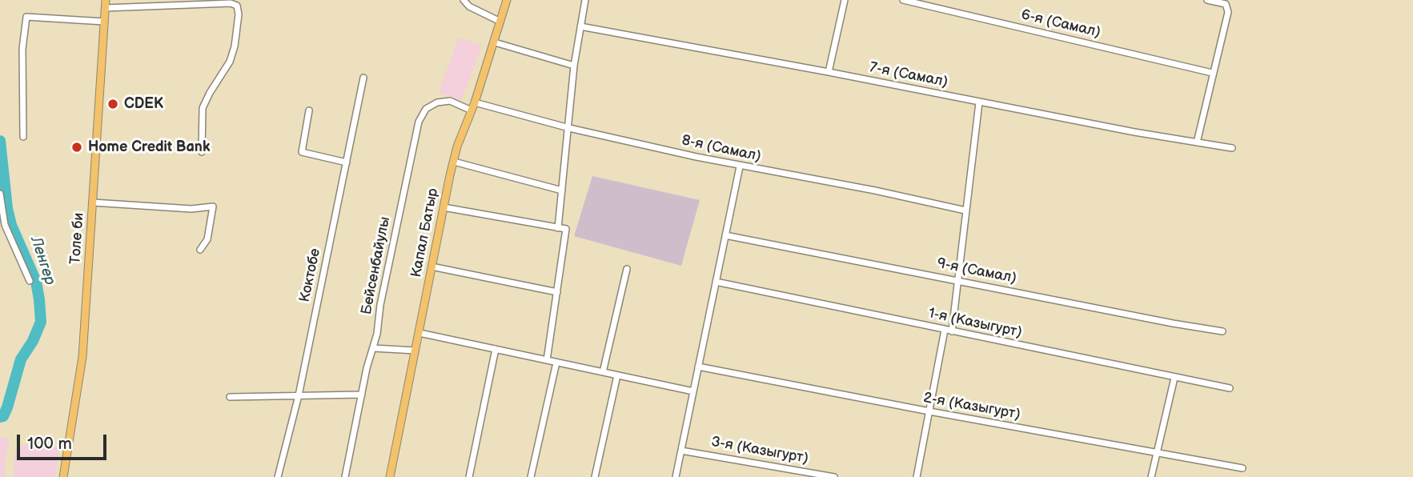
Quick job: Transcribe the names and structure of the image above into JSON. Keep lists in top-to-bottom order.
{
  "streets": {
    "main road": ["Капал Батыр", "Толе би"],
    "street": [
      "6-я (Самал)",
      "7-я (Самал)",
      "8-я (Самал)",
      "Бейсенбайулы",
      "9-я (Самал)",
      "Коктобе",
      "1-я (Казыгурт)",
      "2-я (Казыгурт)",
      "3-я (Казыгурт)"
    ]
  },
  "crossings": [
    ["8-я (Самал)", "Капал Батыр"],
    ["Капал Батыр", "Бейсенбайулы"]
  ],
  "water": ["Ленгер"],
  "places": ["CDEK", "Home Credit Bank"],
  "scale_bar": "100 m"
}
